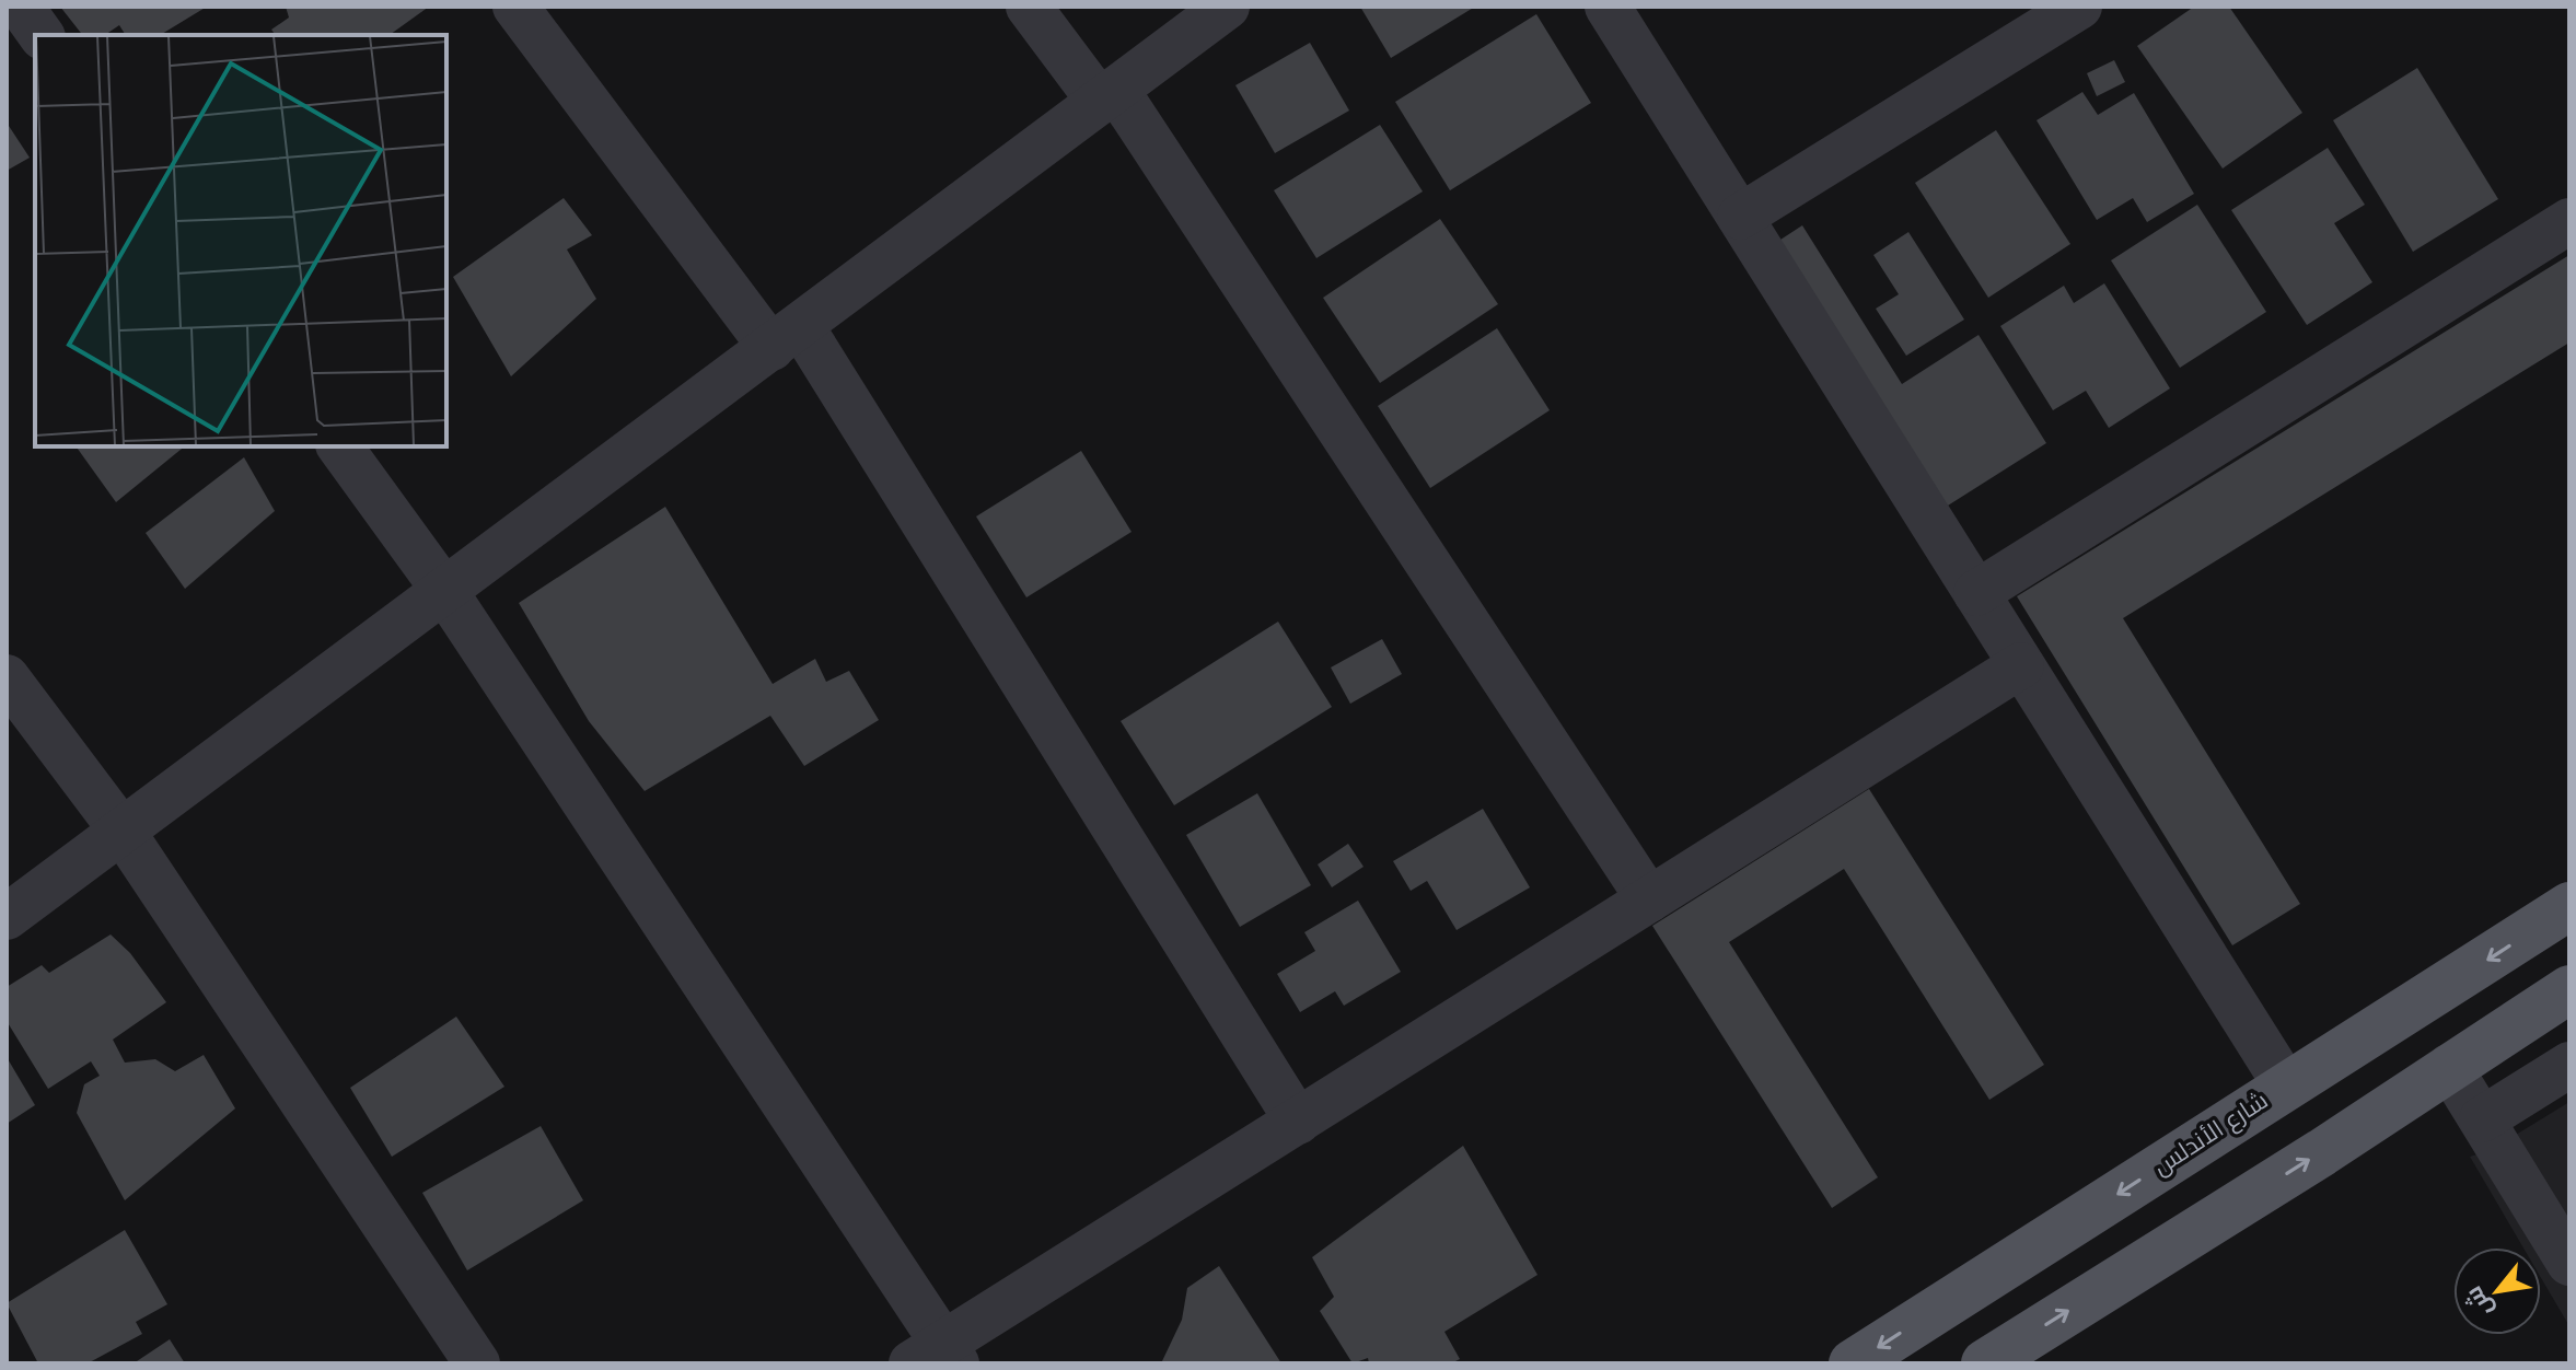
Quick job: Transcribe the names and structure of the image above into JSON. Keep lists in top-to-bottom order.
{
  "streets": {
    "main road": ["شارع الأندلس"]
  },
  "north": "bottom left"
}
